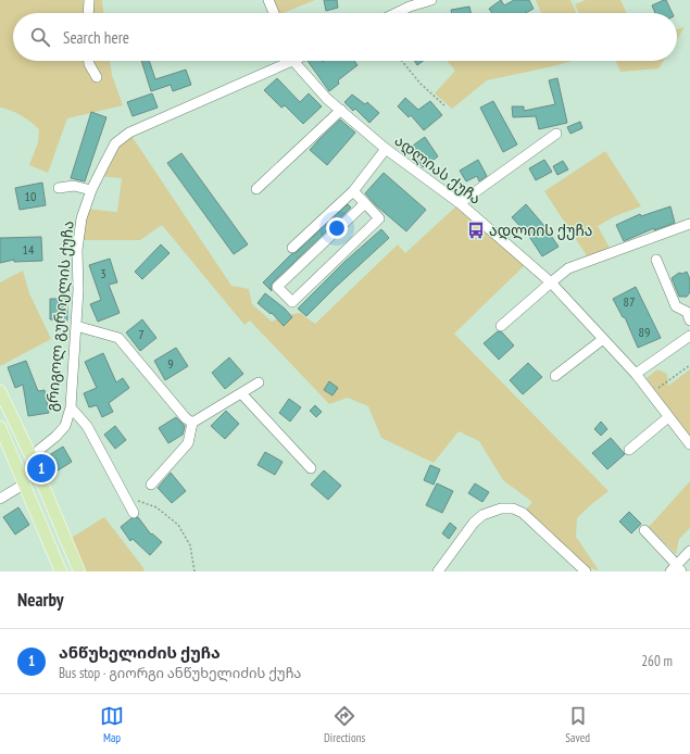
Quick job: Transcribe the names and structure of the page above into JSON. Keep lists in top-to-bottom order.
{
  "streets": {
    "street": ["ადლიას ქუჩა", "გრიგოლ გურიელის ქუჩა"]
  },
  "places": {
    "bus stop": ["ადლიის ქუჩა"]
  },
  "house_numbers": [
    "10",
    "14",
    "3",
    "87",
    "89",
    "7",
    "9"
  ],
  "page": {
    "search": "Search here",
    "pins": "1",
    "heading": "Nearby",
    "list": [
      {
        "mark": "1",
        "name": "ანწუხელიძის ქუჩა",
        "note": "Bus stop · გიორგი ანწუხელიძის ქუჩა",
        "value": "260 m"
      }
    ],
    "nav": ["Map", "Directions", "Saved"]
  }
}
